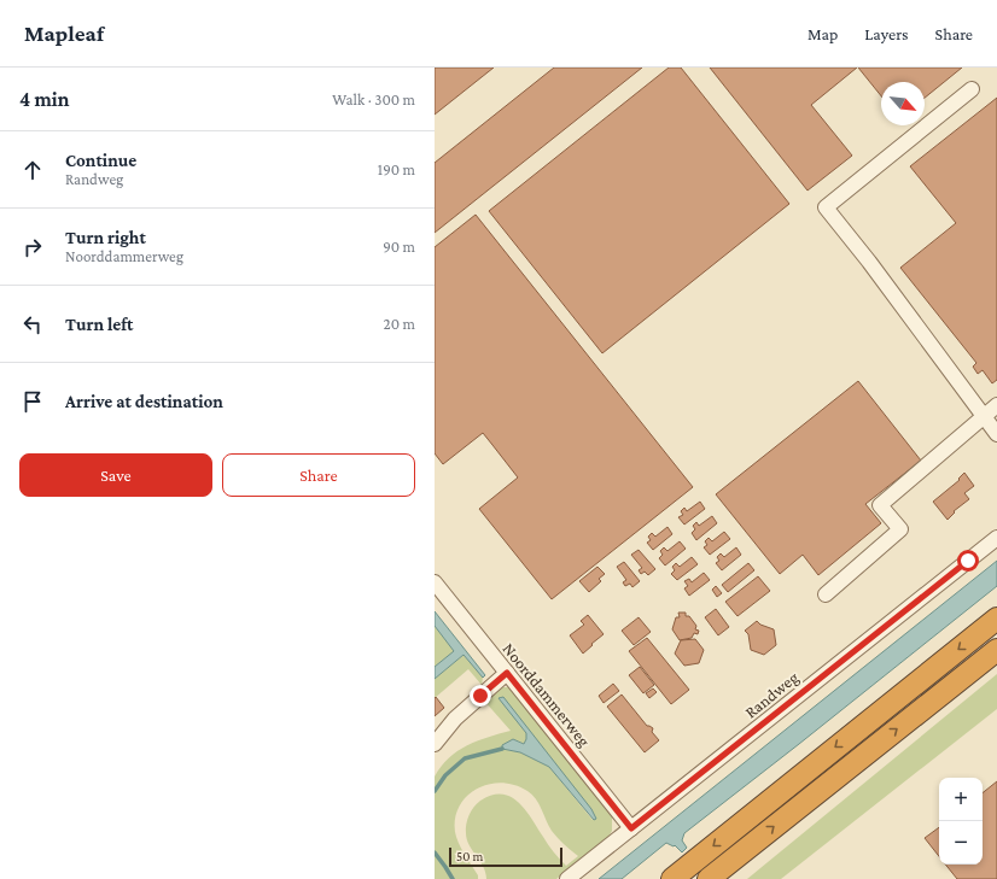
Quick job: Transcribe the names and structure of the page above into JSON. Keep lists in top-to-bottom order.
{
  "streets": {
    "street": ["Noorddammerweg", "Randweg"]
  },
  "crossings": [
    ["Noorddammerweg", "Randweg"]
  ],
  "scale_bar": "50 m",
  "north": "bottom right",
  "page": {
    "header": "Mapleaf",
    "nav": ["Map", "Layers", "Share"],
    "heading": ["4 min", "Walk · 300 m"],
    "list": [
      ["Continue", "Randweg", "190 m"],
      ["Turn right", "Noorddammerweg", "90 m"],
      ["Turn left", "20 m"],
      "Arrive at destination"
    ],
    "buttons": ["Save", "Share"],
    "map_buttons": ["+", "−"],
    "scale": "50 m"
  }
}
